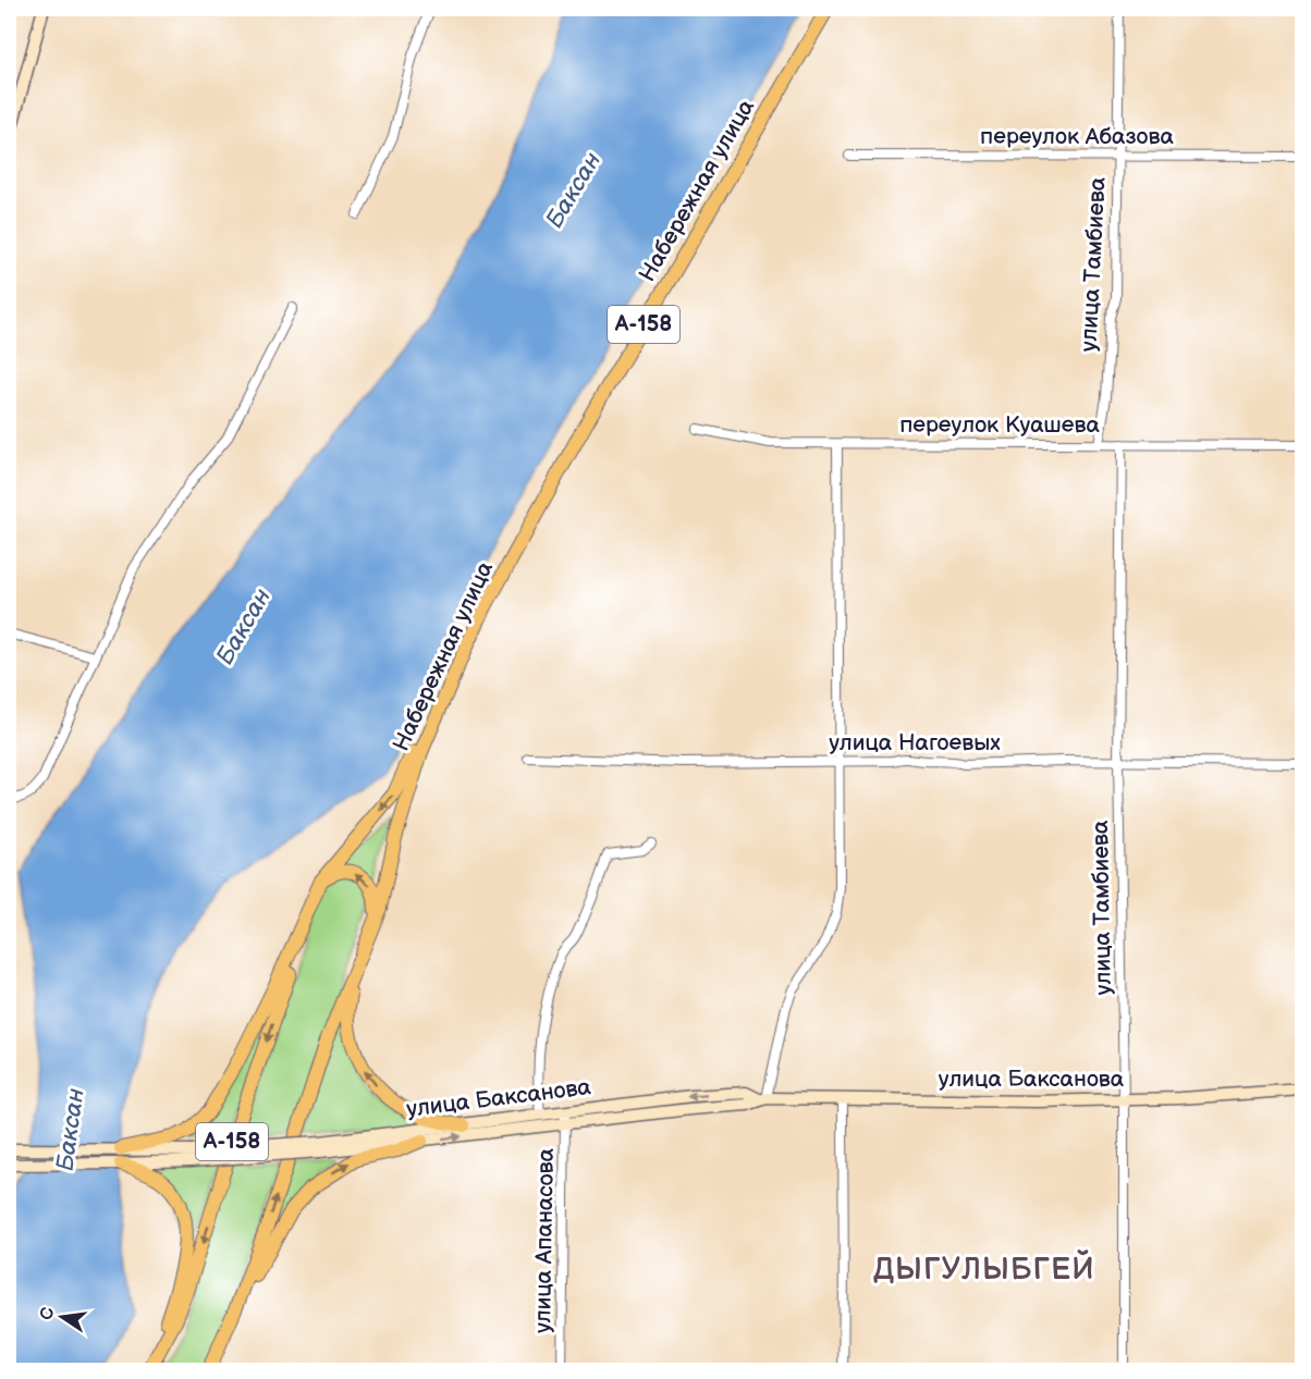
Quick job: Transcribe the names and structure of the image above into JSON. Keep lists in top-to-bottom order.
{
  "streets": {
    "main road": ["Набережная улица", "А-158", "улица Баксанова"],
    "street": [
      "переулок Абазова",
      "улица Тамбиева",
      "переулок Куашева",
      "улица Нагоевых",
      "улица Апанасова"
    ]
  },
  "crossings": [
    ["переулок Абазова", "улица Тамбиева"],
    ["Набережная улица", "А-158"],
    ["улица Тамбиева", "переулок Куашева"],
    ["улица Тамбиева", "улица Нагоевых"],
    ["улица Тамбиева", "улица Баксанова"],
    ["улица Баксанова", "улица Апанасова"]
  ],
  "districts": ["ДЫГУЛЫБГЕЙ"],
  "water": ["Баксан"],
  "north": "left"
}
